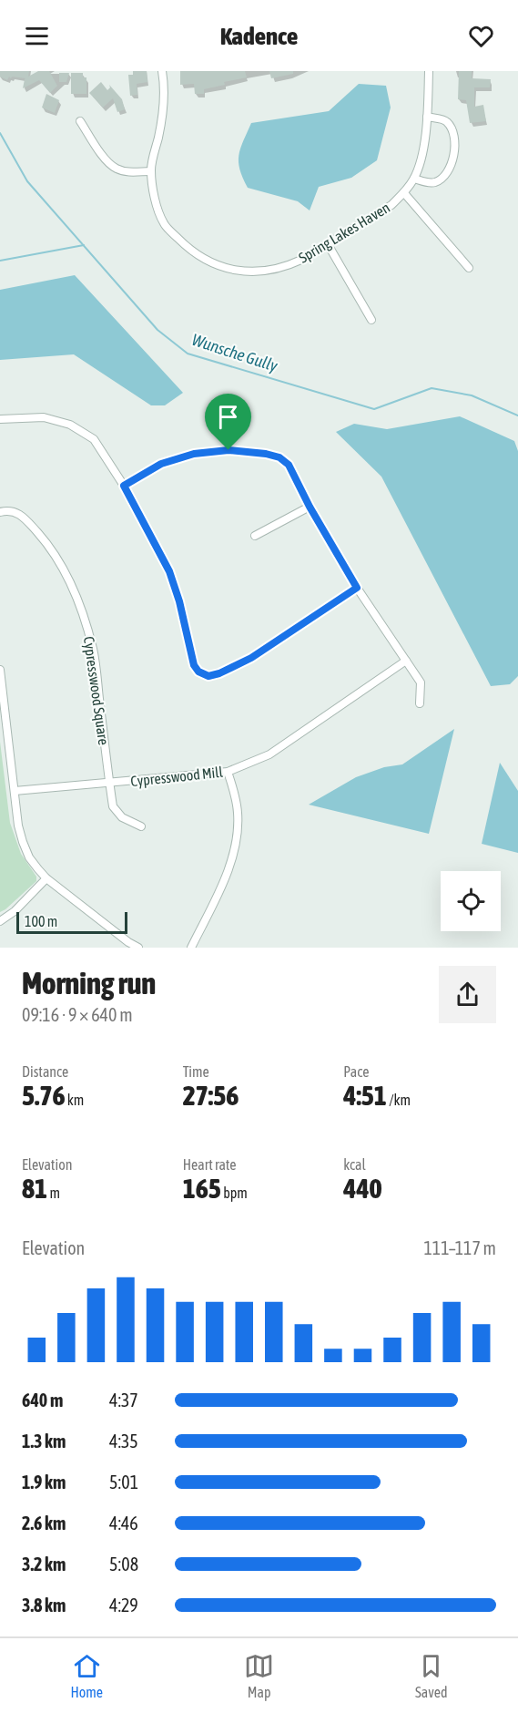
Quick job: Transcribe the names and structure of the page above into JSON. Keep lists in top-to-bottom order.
{
  "streets": {
    "street": ["Spring Lakes Haven", "Cypresswood Square", "Cypresswood Mill"]
  },
  "crossings": [
    ["Cypresswood Square", "Cypresswood Mill"]
  ],
  "water": ["Wunsche Gully"],
  "scale_bar": "100 m",
  "page": {
    "header": "Kadence",
    "scale": "100 m",
    "heading": ["Morning run", "09:16 · 9 × 640 m"],
    "stats": [
      ["Distance", "5.76 km"],
      ["Time", "27:56"],
      ["Pace", "4:51 /km"],
      ["Elevation", "81 m"],
      ["Heart rate", "165 bpm"],
      ["kcal", "440"]
    ],
    "chart": ["Elevation", "111–117 m"],
    "list": [
      {
        "name": "640 m",
        "note": "4:37"
      },
      {
        "name": "1.3 km",
        "note": "4:35"
      },
      {
        "name": "1.9 km",
        "note": "5:01"
      },
      {
        "name": "2.6 km",
        "note": "4:46"
      },
      {
        "name": "3.2 km",
        "note": "5:08"
      },
      {
        "name": "3.8 km",
        "note": "4:29"
      }
    ],
    "tabs": ["Home", "Map", "Saved"]
  }
}
